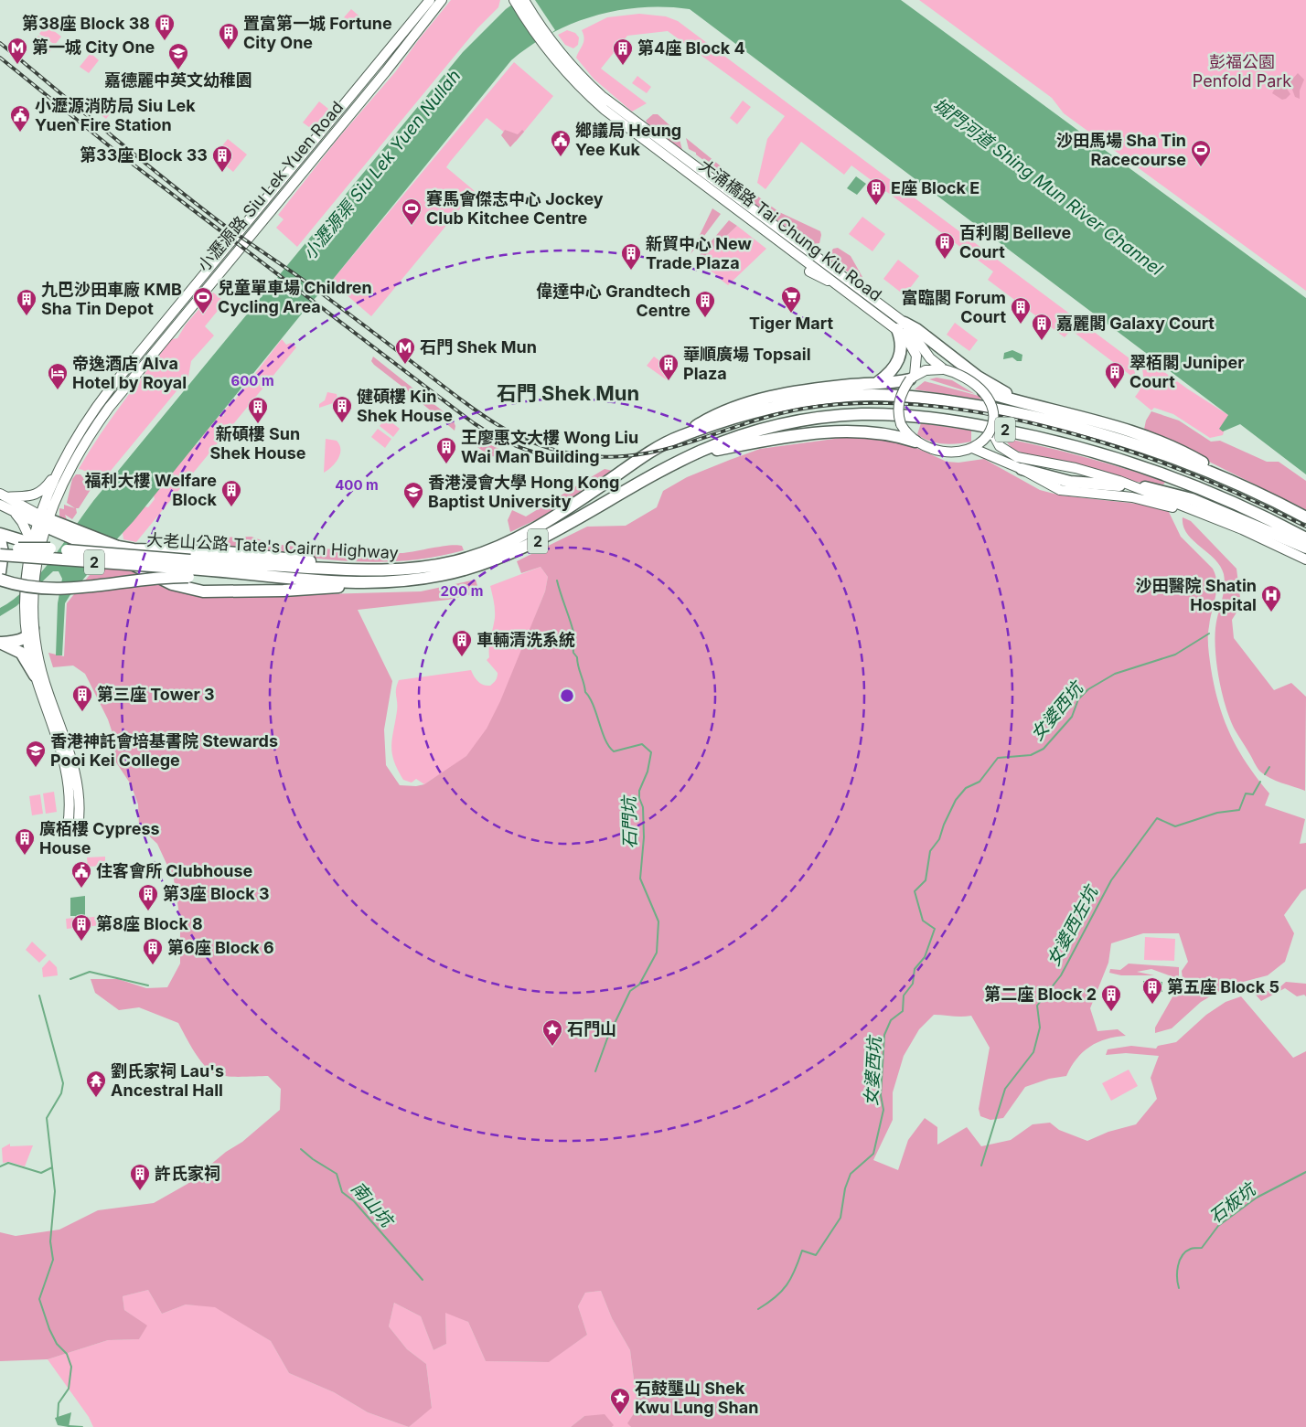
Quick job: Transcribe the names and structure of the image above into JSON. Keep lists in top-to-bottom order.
{
  "streets": {
    "highway": ["2", "大老山公路 Tate's Cairn Highway"],
    "main road": ["小瀝源路 Siu Lek Yuen Road", "大涌橋路 Tai Chung Kiu Road"]
  },
  "districts": ["石門 Shek Mun"],
  "water": [
    "小瀝源渠 Siu Lek Yuen Nullah",
    "城門河道 Shing Mun River Channel",
    "女婆西坑",
    "石門坑",
    "女婆西左坑",
    "石板坑",
    "南山坑"
  ],
  "parks": ["彭福公園 Penfold Park"],
  "places": {
    "building": [
      "第38座 Block 38",
      "置富第一城 Fortune City One",
      "第4座 Block 4",
      "第33座 Block 33",
      "E座 Block E",
      "百利閣 Belleve Court",
      "新貿中心 New Trade Plaza",
      "九巴沙田車廠 KMB Sha Tin Depot",
      "偉達中心 Grandtech Centre",
      "富臨閣 Forum Court",
      "嘉麗閣 Galaxy Court",
      "華順廣場 Topsail Plaza",
      "翠栢閣 Juniper Court",
      "健碩樓 Kin Shek House",
      "新碩樓 Sun Shek House",
      "王廖惠文大樓 Wong Liu Wai Man Building",
      "福利大樓 Welfare Block",
      "車輛清洗系統",
      "第三座 Tower 3",
      "廣栢樓 Cypress House",
      "第3座 Block 3",
      "第8座 Block 8",
      "第6座 Block 6",
      "第五座 Block 5",
      "第二座 Block 2",
      "許氏家祠"
    ],
    "metro station": ["第一城 City One", "石門 Shek Mun"],
    "school or university": ["嘉德麗中英文幼稚園", "香港浸會大學 Hong Kong Baptist University", "香港神託會培基書院 Stewards Pooi Kei College"],
    "public building": ["小瀝源消防局 Siu Lek Yuen Fire Station", "鄉議局 Heung Yee Kuk", "住客會所 Clubhouse"],
    "sports": ["沙田馬場 Sha Tin Racecourse", "賽馬會傑志中心 Jockey Club Kitchee Centre", "兒童單車場 Children Cycling Area"],
    "supermarket": ["Tiger Mart"],
    "hotel": ["帝逸酒店 Alva Hotel by Royal"],
    "hospital": ["沙田醫院 Shatin Hospital"],
    "place": ["石門山", "石鼓壟山 Shek Kwu Lung Shan"],
    "temple": ["劉氏家祠 Lau's Ancestral Hall"]
  },
  "rings": ["600 m", "400 m", "200 m"]
}
